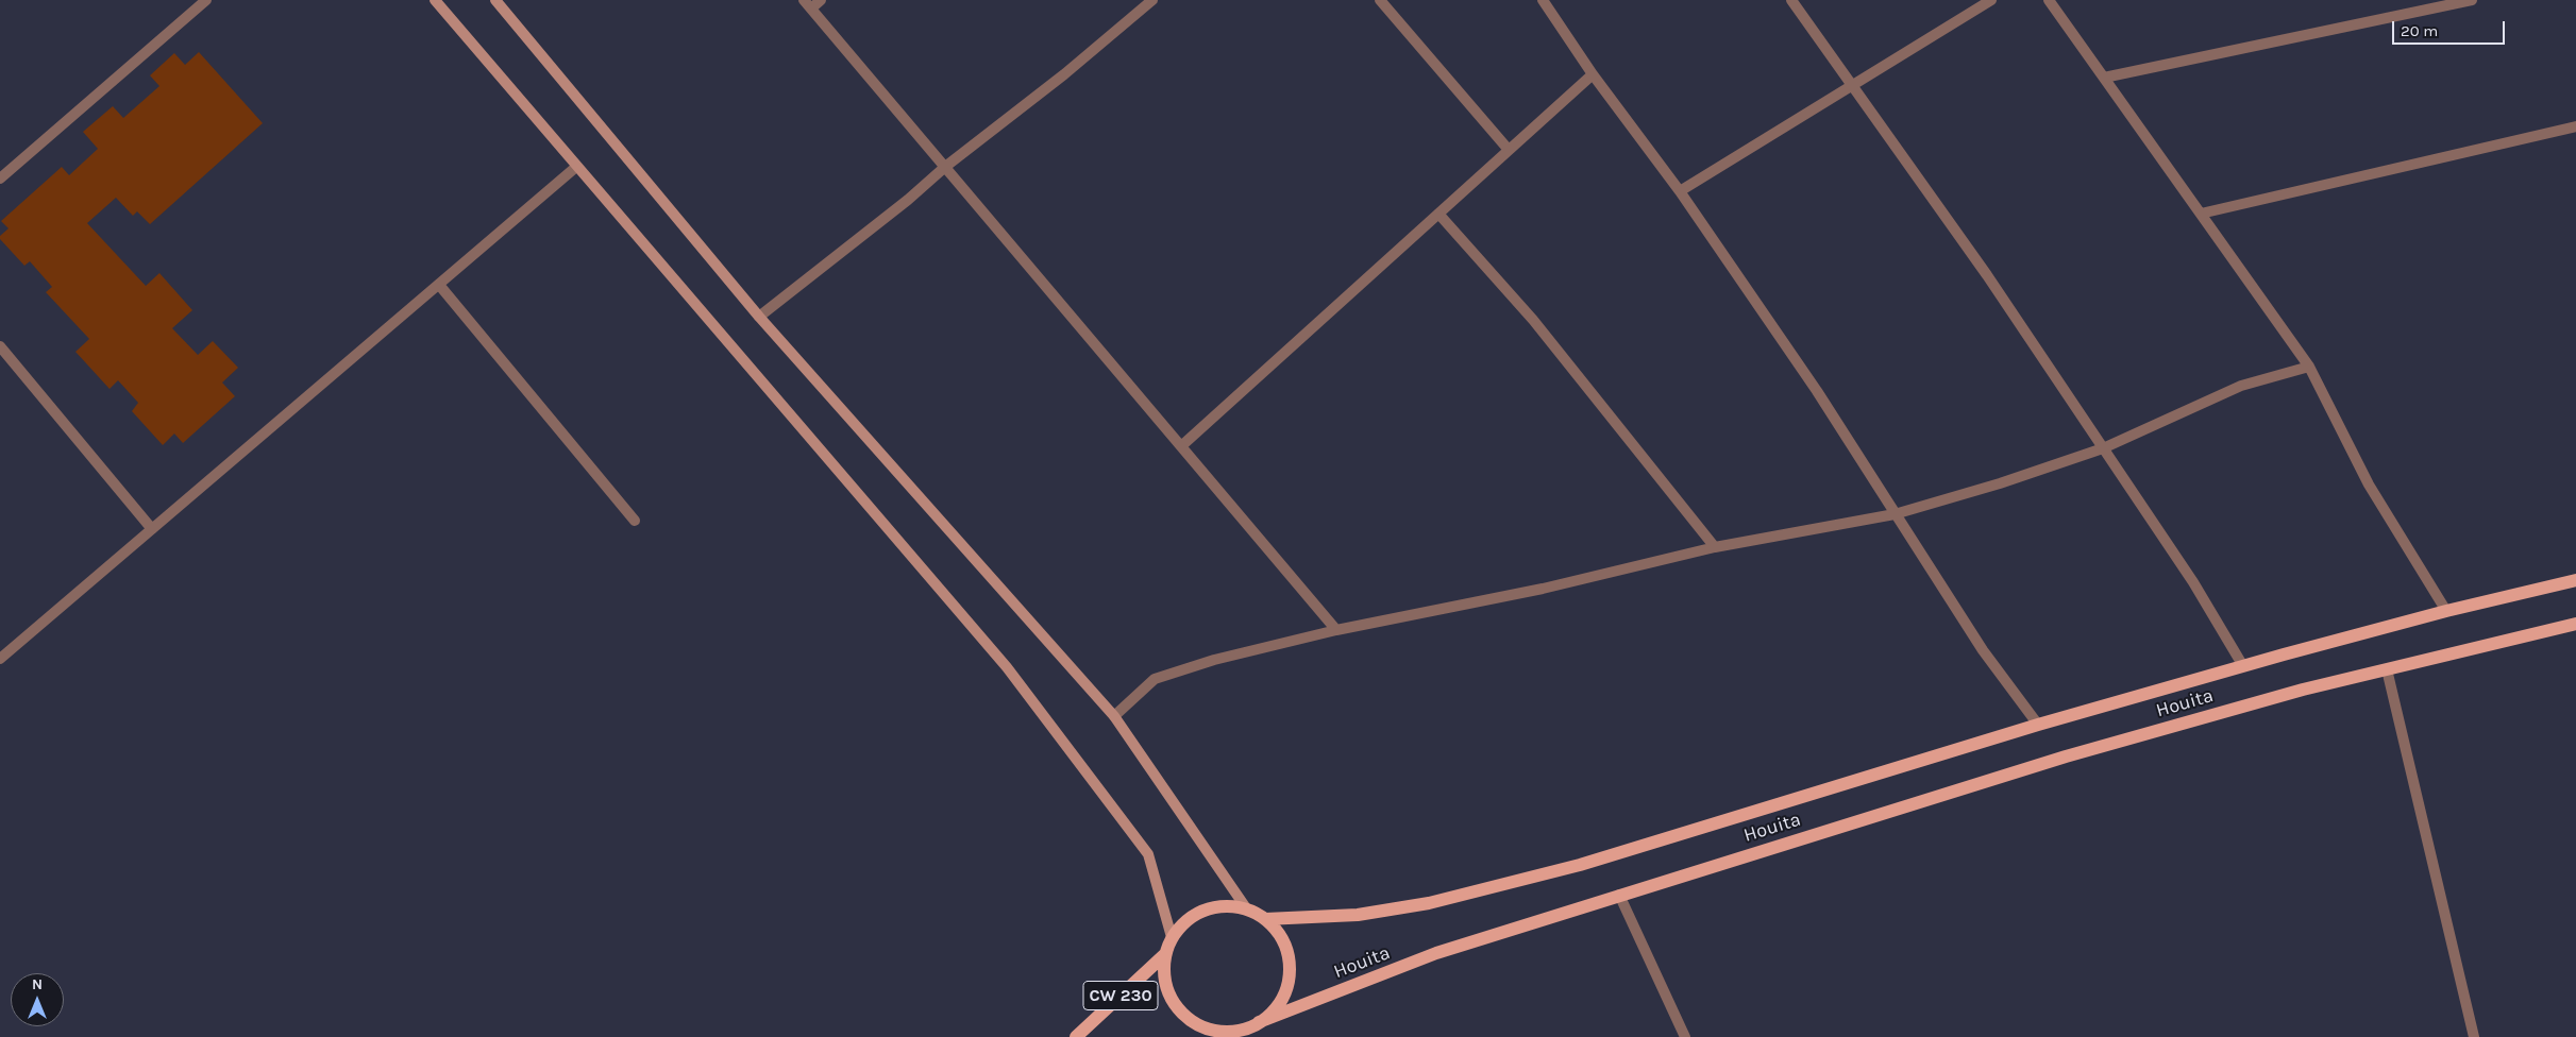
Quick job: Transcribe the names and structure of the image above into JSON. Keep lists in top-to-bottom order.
{
  "streets": {
    "main road": ["Houita", "CW 230"]
  },
  "crossings": [
    ["Houita", "CW 230"]
  ],
  "scale_bar": "20 m",
  "north": "top"
}
